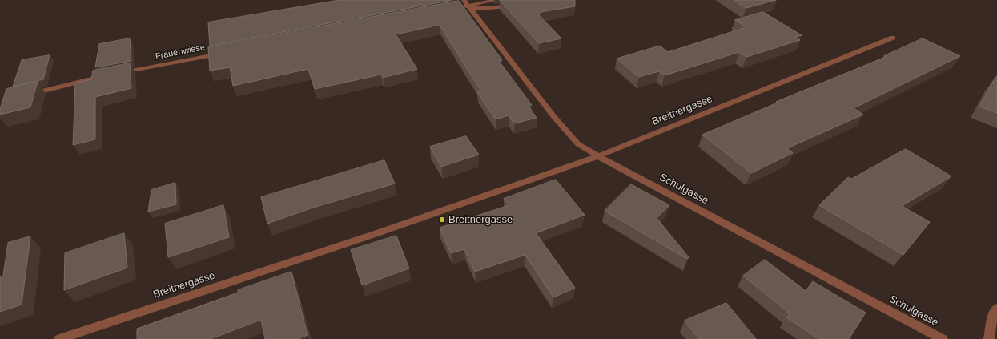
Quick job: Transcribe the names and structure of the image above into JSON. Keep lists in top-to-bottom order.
{
  "streets": {
    "street": ["Frauenwiese", "Breitnergasse", "Schulgasse"]
  },
  "crossings": [
    ["Breitnergasse", "Schulgasse"]
  ],
  "places": ["Breitnergasse"]
}
